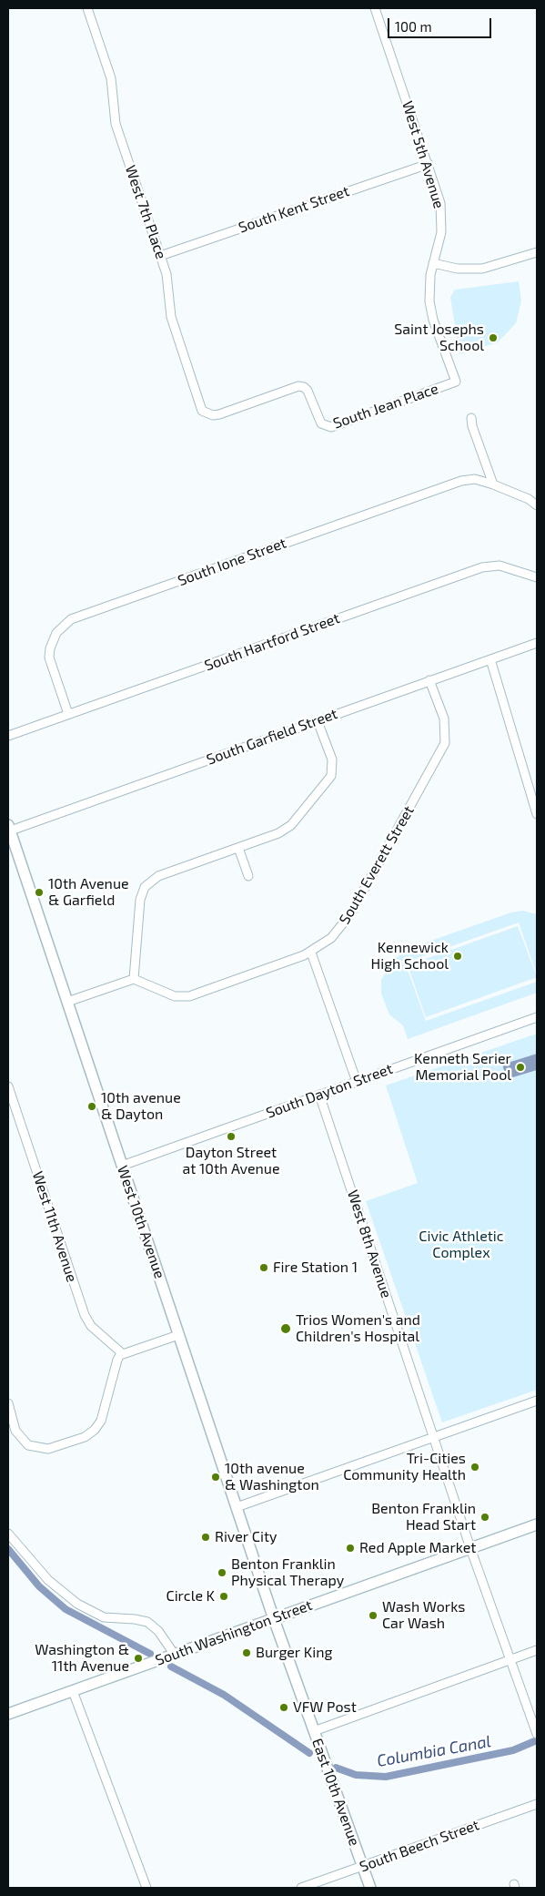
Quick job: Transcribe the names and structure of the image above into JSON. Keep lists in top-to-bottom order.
{
  "streets": {
    "main road": ["West 10th Avenue", "South Washington Street", "East 10th Avenue"],
    "street": [
      "West 5th Avenue",
      "South Kent Street",
      "West 7th Place",
      "South Jean Place",
      "South Ione Street",
      "South Hartford Street",
      "South Garfield Street",
      "South Everett Street",
      "South Dayton Street",
      "West 11th Avenue",
      "West 8th Avenue",
      "South Beech Street"
    ]
  },
  "crossings": [
    ["West 5th Avenue", "South Kent Street"],
    ["West 5th Avenue", "South Jean Place"],
    ["South Kent Street", "West 7th Place"],
    ["West 7th Place", "South Jean Place"],
    ["South Ione Street", "South Hartford Street"],
    ["South Garfield Street", "South Everett Street"],
    ["South Garfield Street", "West 10th Avenue"],
    ["South Dayton Street", "West 10th Avenue"],
    ["South Dayton Street", "West 8th Avenue"],
    ["West 10th Avenue", "South Washington Street"],
    ["West 10th Avenue", "East 10th Avenue"],
    ["West 8th Avenue", "South Washington Street"],
    ["South Washington Street", "East 10th Avenue"],
    ["East 10th Avenue", "South Beech Street"]
  ],
  "water": ["Columbia Canal"],
  "parks": ["Civic Athletic Complex"],
  "places": [
    "Saint Josephs School",
    "10th Avenue & Garfield",
    "Kennewick High School",
    "Kenneth Serier Memorial Pool",
    "10th avenue & Dayton",
    "Dayton Street at 10th Avenue",
    "Fire Station 1",
    "Trios Women's and Children's Hospital",
    "Tri-Cities Community Health",
    "10th avenue & Washington",
    "Benton Franklin Head Start",
    "River City",
    "Red Apple Market",
    "Benton Franklin Physical Therapy",
    "Circle K",
    "Wash Works Car Wash",
    "Burger King",
    "Washington & 11th Avenue",
    "VFW Post"
  ],
  "scale_bar": "100 m"
}
